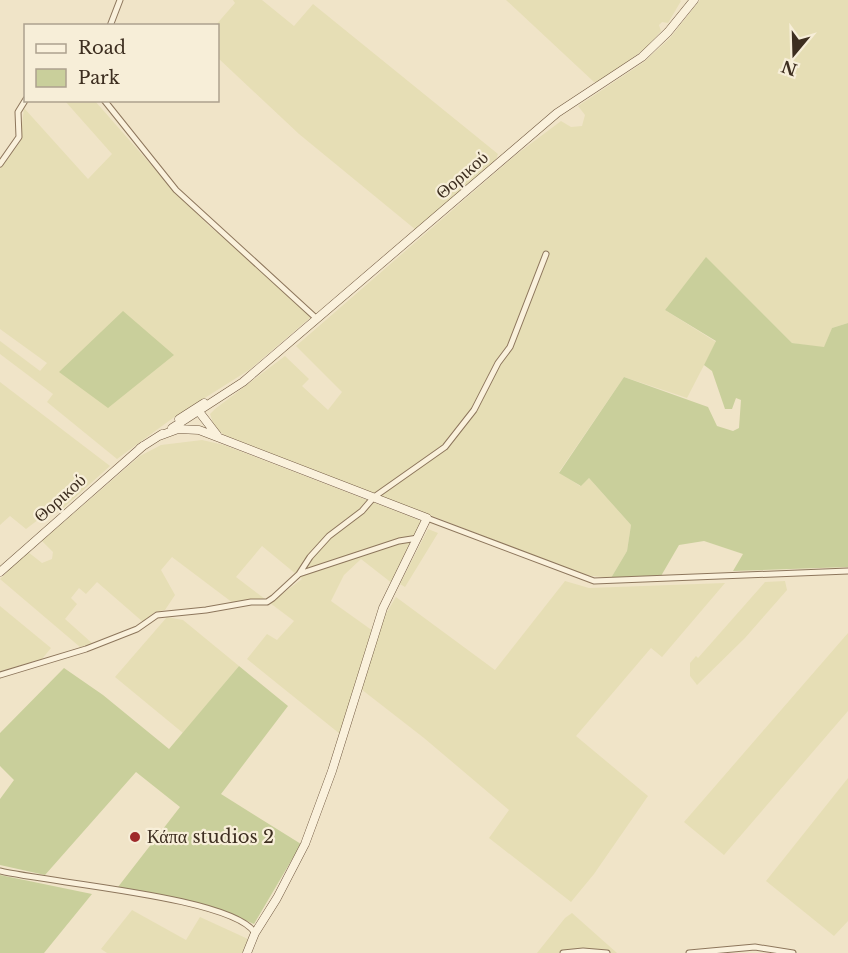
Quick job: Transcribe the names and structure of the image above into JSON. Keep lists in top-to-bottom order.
{
  "streets": {
    "main road": ["Θορικού"]
  },
  "places": ["Κάπα studios 2"],
  "legend": ["Road", "Park"],
  "north": "bottom"
}
